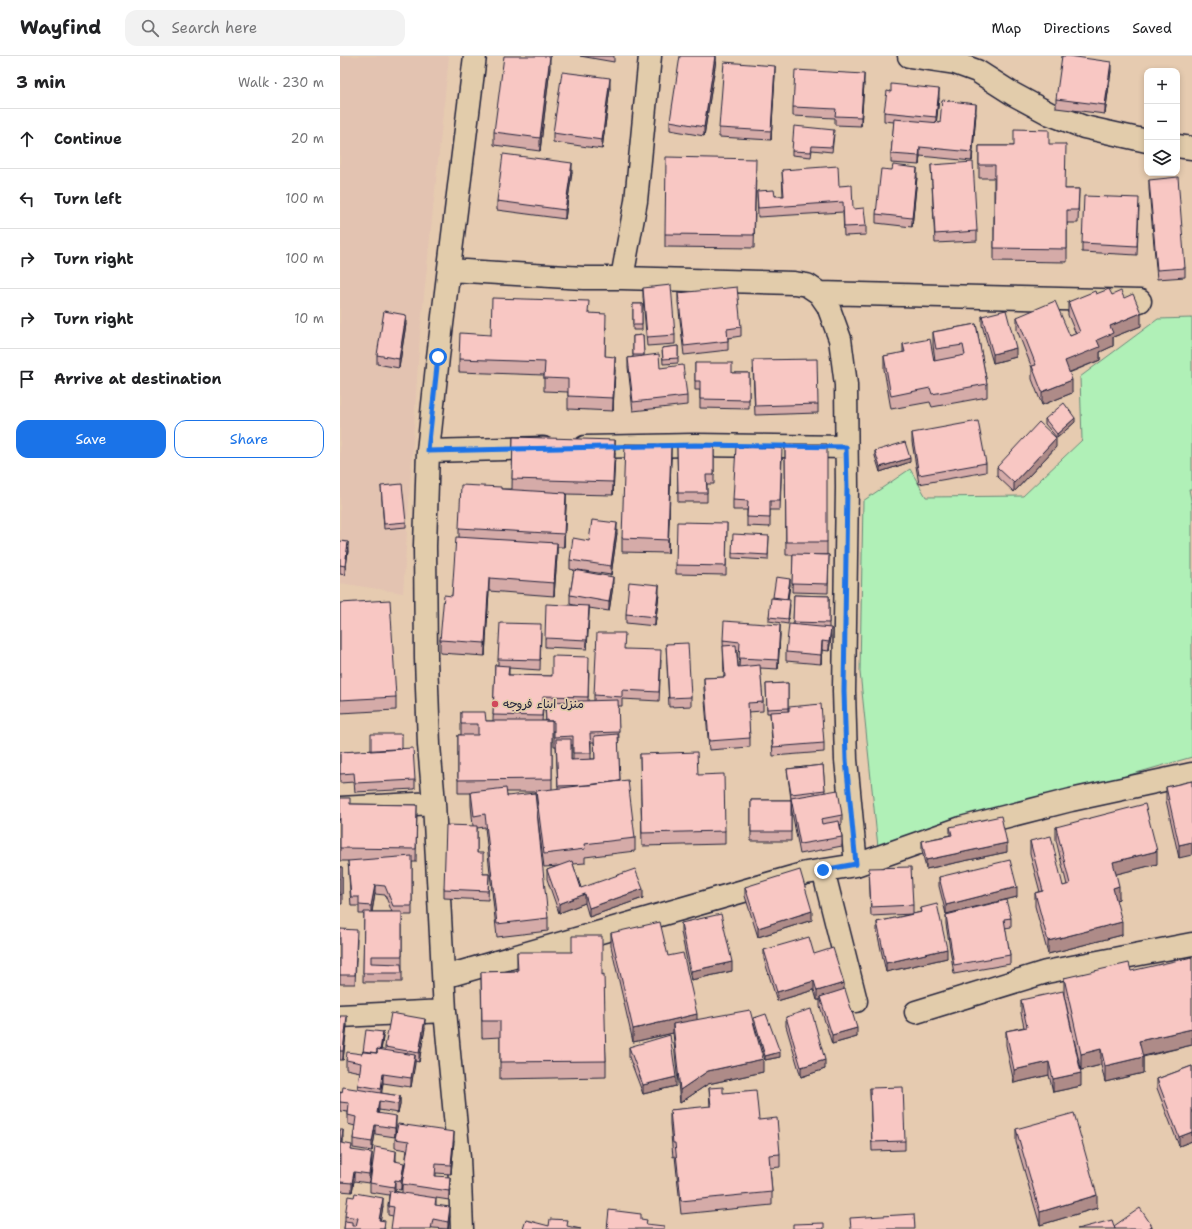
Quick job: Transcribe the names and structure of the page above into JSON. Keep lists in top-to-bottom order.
{
  "places": ["منزل ابناء فروجه"],
  "page": {
    "header": "Wayfind",
    "search": "Search here",
    "nav": ["Map", "Directions", "Saved"],
    "heading": ["3 min", "Walk · 230 m"],
    "map_buttons": ["+", "−"],
    "list": [
      ["Continue", "20 m"],
      ["Turn left", "100 m"],
      ["Turn right", "100 m"],
      ["Turn right", "10 m"],
      "Arrive at destination"
    ],
    "buttons": ["Save", "Share"]
  }
}
